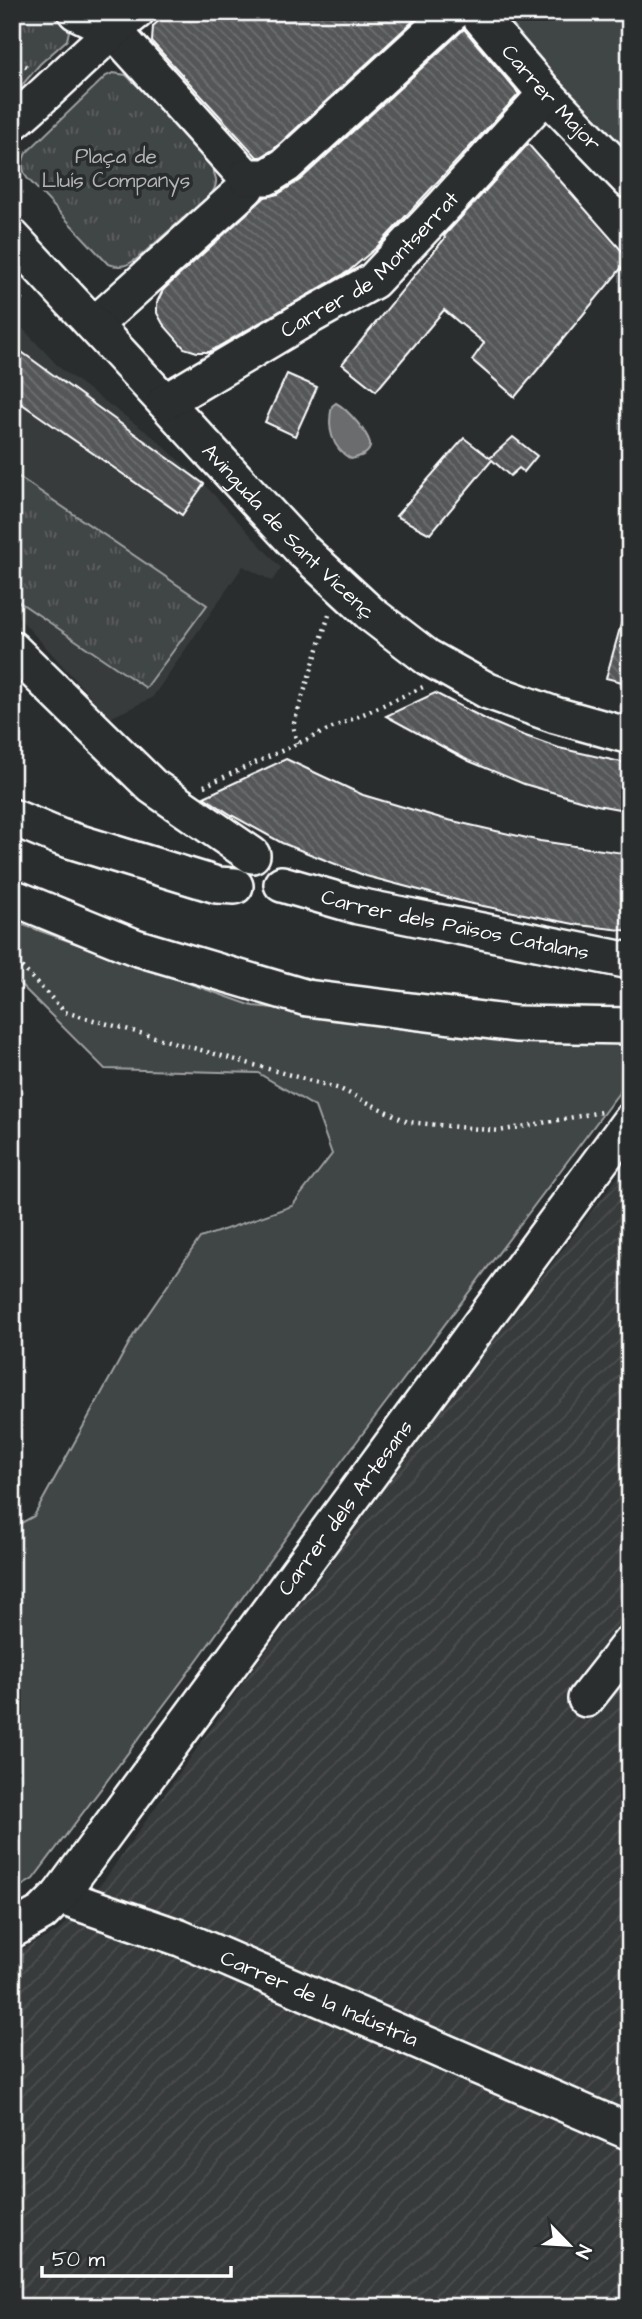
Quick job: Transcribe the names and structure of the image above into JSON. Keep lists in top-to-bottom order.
{
  "streets": {
    "street": [
      "Carrer Major",
      "Carrer de Montserrat",
      "Avinguda de Sant Vicenç",
      "Carrer dels Països Catalans",
      "Carrer dels Artesans",
      "Carrer de la Indústria"
    ]
  },
  "crossings": [
    ["Carrer Major", "Carrer de Montserrat"],
    ["Carrer de Montserrat", "Avinguda de Sant Vicenç"],
    ["Carrer dels Artesans", "Carrer de la Indústria"]
  ],
  "parks": ["Plaça de Lluís Companys"],
  "scale_bar": "50 m",
  "north": "bottom right"
}
